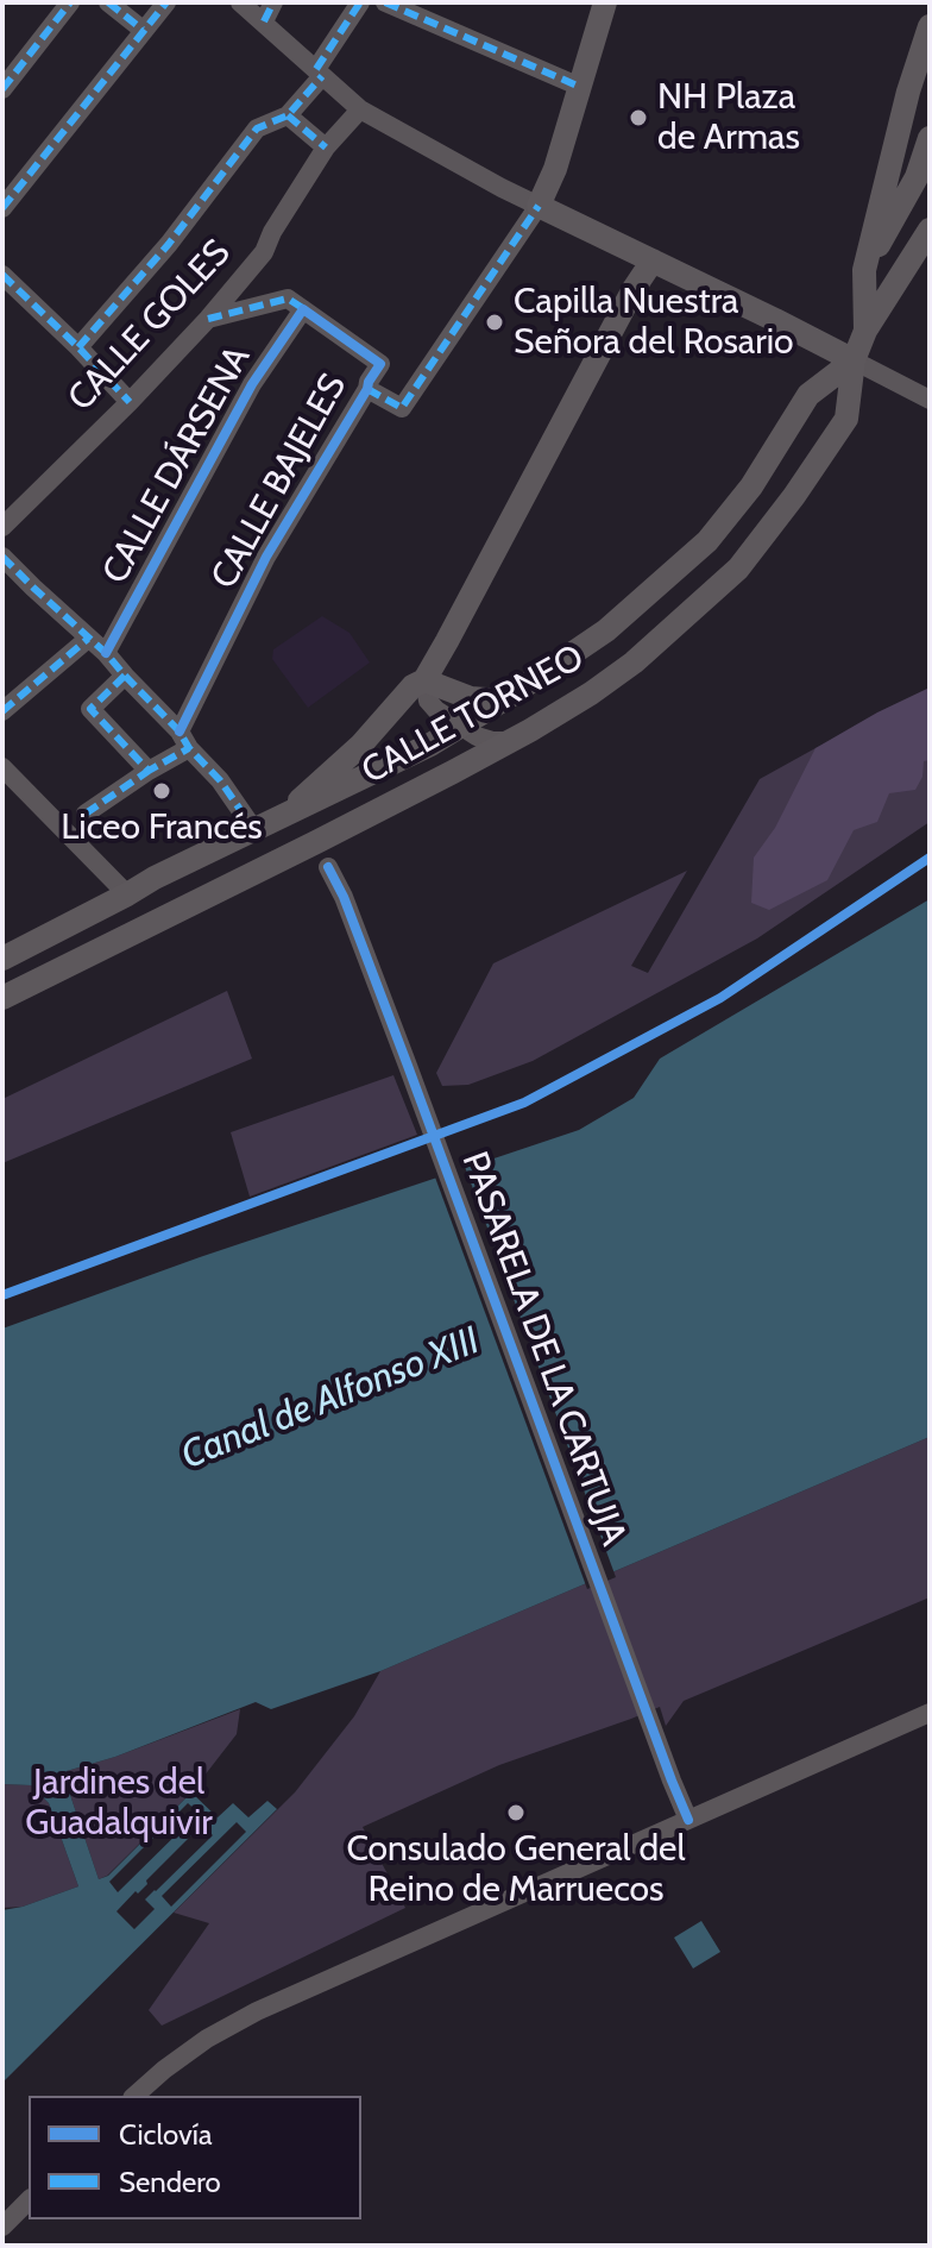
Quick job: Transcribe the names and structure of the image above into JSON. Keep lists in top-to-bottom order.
{
  "streets": {
    "main road": ["CALLE TORNEO"],
    "street": [
      "CALLE GOLES",
      "CALLE DÁRSENA",
      "CALLE BAJELES",
      "PASARELA DE LA CARTUJA"
    ]
  },
  "crossings": [
    ["CALLE DÁRSENA", "CALLE BAJELES"]
  ],
  "water": ["Canal de Alfonso XIII"],
  "parks": ["Jardines del Guadalquivir"],
  "places": [
    "NH Plaza de Armas",
    "Capilla Nuestra Señora del Rosario",
    "Liceo Francés",
    "Consulado General del Reino de Marruecos"
  ],
  "legend": ["Ciclovía", "Sendero"]
}
